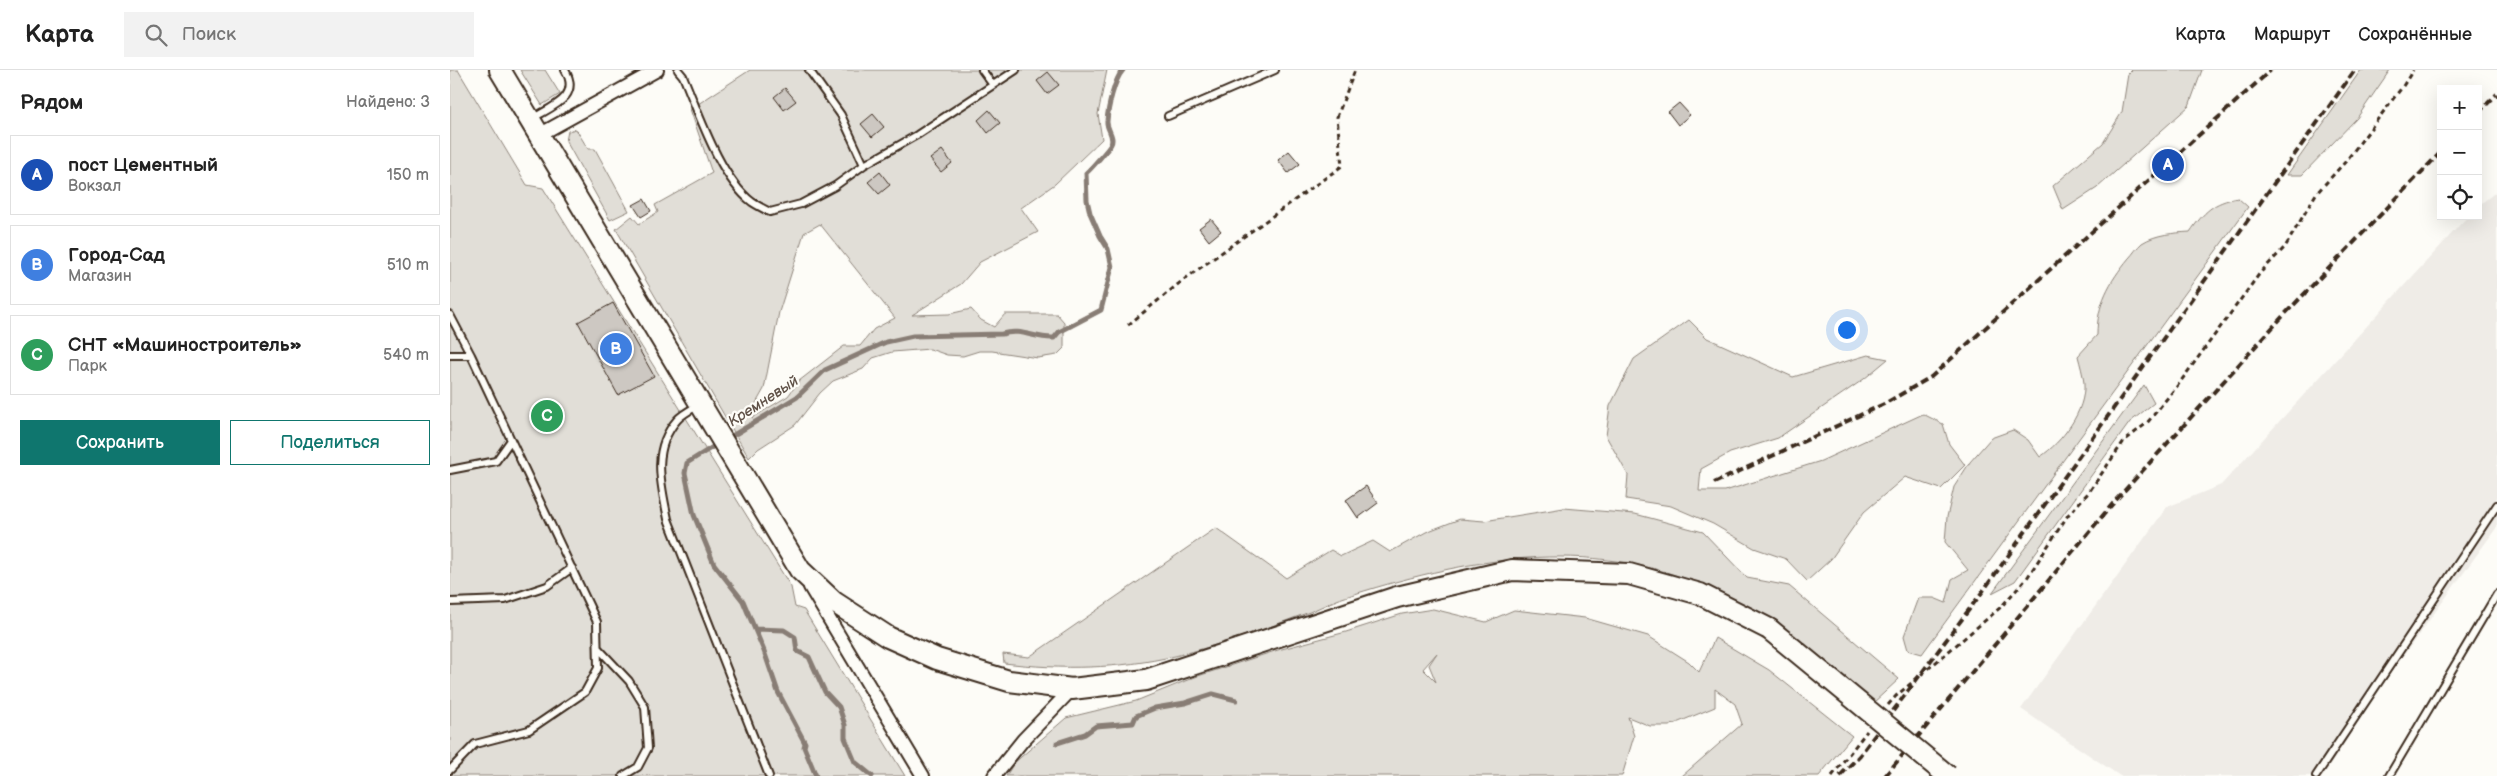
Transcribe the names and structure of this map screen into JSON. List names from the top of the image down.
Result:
{
  "water": ["Кремневый"],
  "page": {
    "header": "Карта",
    "search": "Поиск",
    "nav": ["Карта", "Маршрут", "Сохранённые"],
    "heading": ["Рядом", "Найдено: 3"],
    "map_buttons": ["+", "−"],
    "list": [
      {
        "mark": "A",
        "name": "пост Цементный",
        "note": "Вокзал",
        "value": "150 m"
      },
      {
        "mark": "B",
        "name": "Город-Сад",
        "note": "Магазин",
        "value": "510 m"
      },
      {
        "mark": "C",
        "name": "СНТ «Машиностроитель»",
        "note": "Парк",
        "value": "540 m"
      }
    ],
    "pins": ["A", "B", "C"],
    "buttons": ["Сохранить", "Поделиться"]
  }
}
